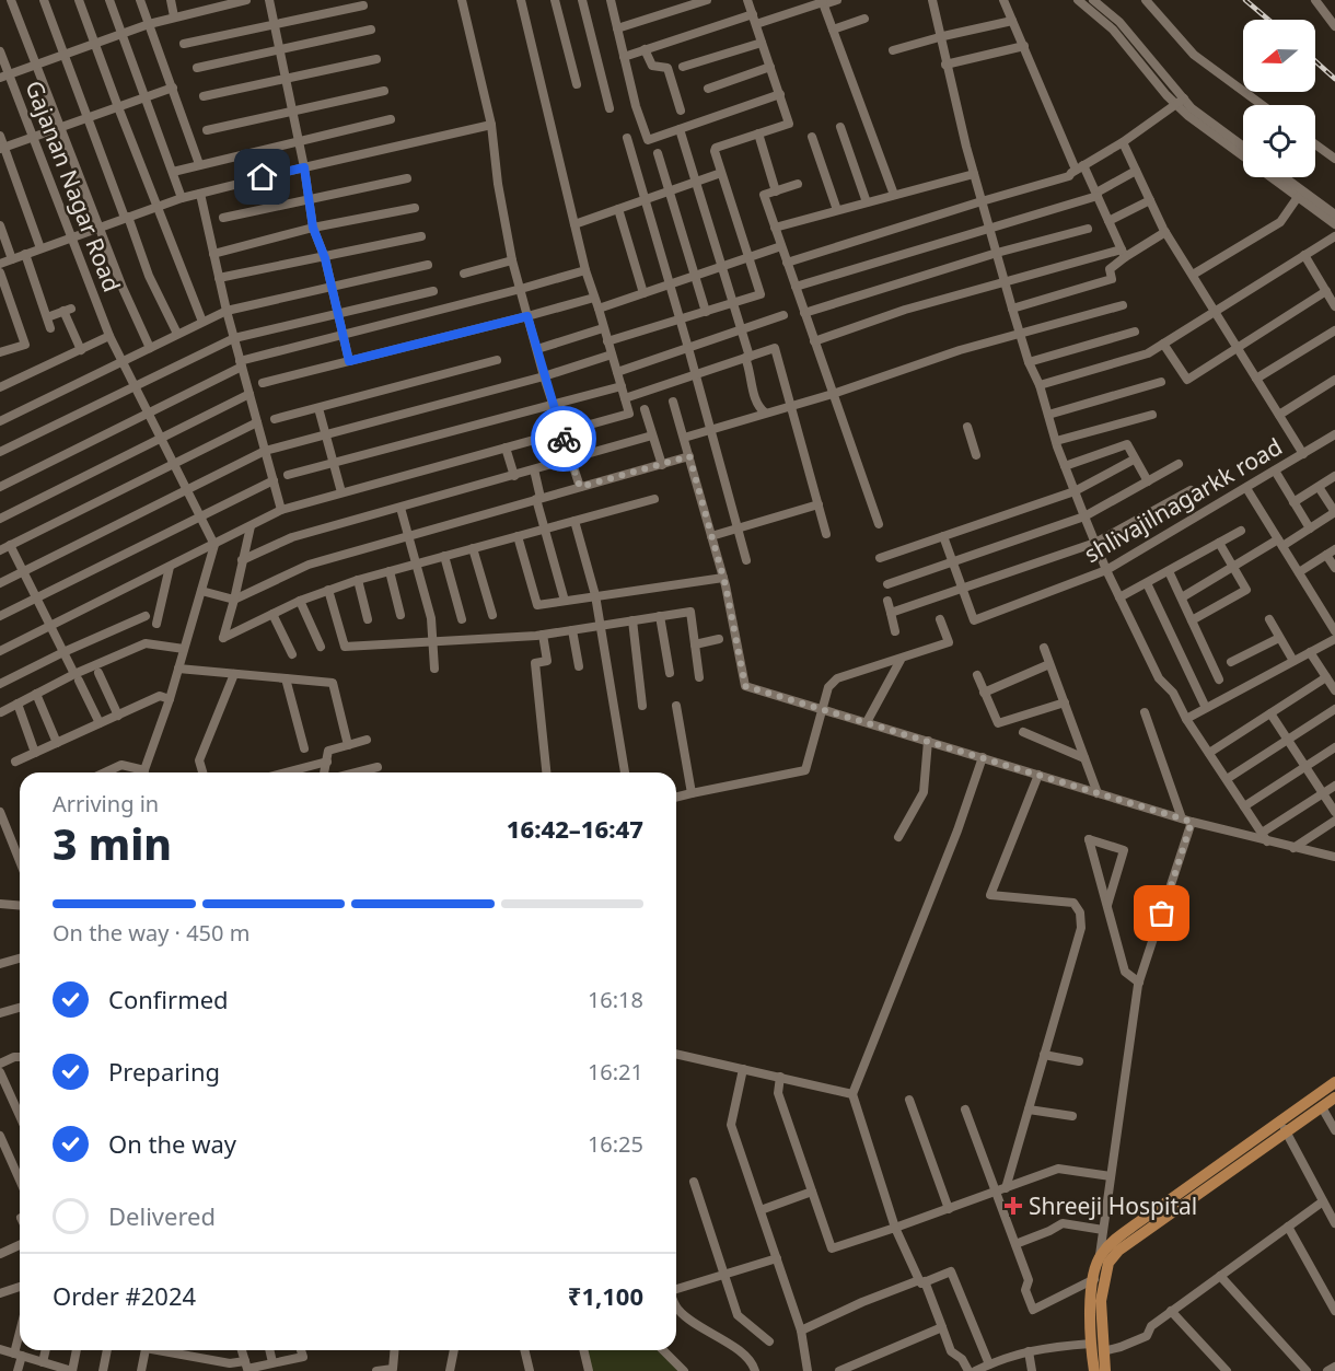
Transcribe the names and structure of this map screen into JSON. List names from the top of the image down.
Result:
{
  "streets": {
    "street": ["Gajanan Nagar Road", "shlivajilnagarkk road"]
  },
  "places": {
    "health": ["Shreeji Hospital"]
  },
  "north": "left",
  "page": {
    "heading": ["3 min", "Arriving in", "16:42–16:47"],
    "panel": ["Order #2024", "₹1,100"],
    "bar": "On the way · 450 m",
    "list": [
      ["Confirmed", "16:18"],
      ["Preparing", "16:21"],
      ["On the way", "16:25"],
      "Delivered"
    ]
  }
}
